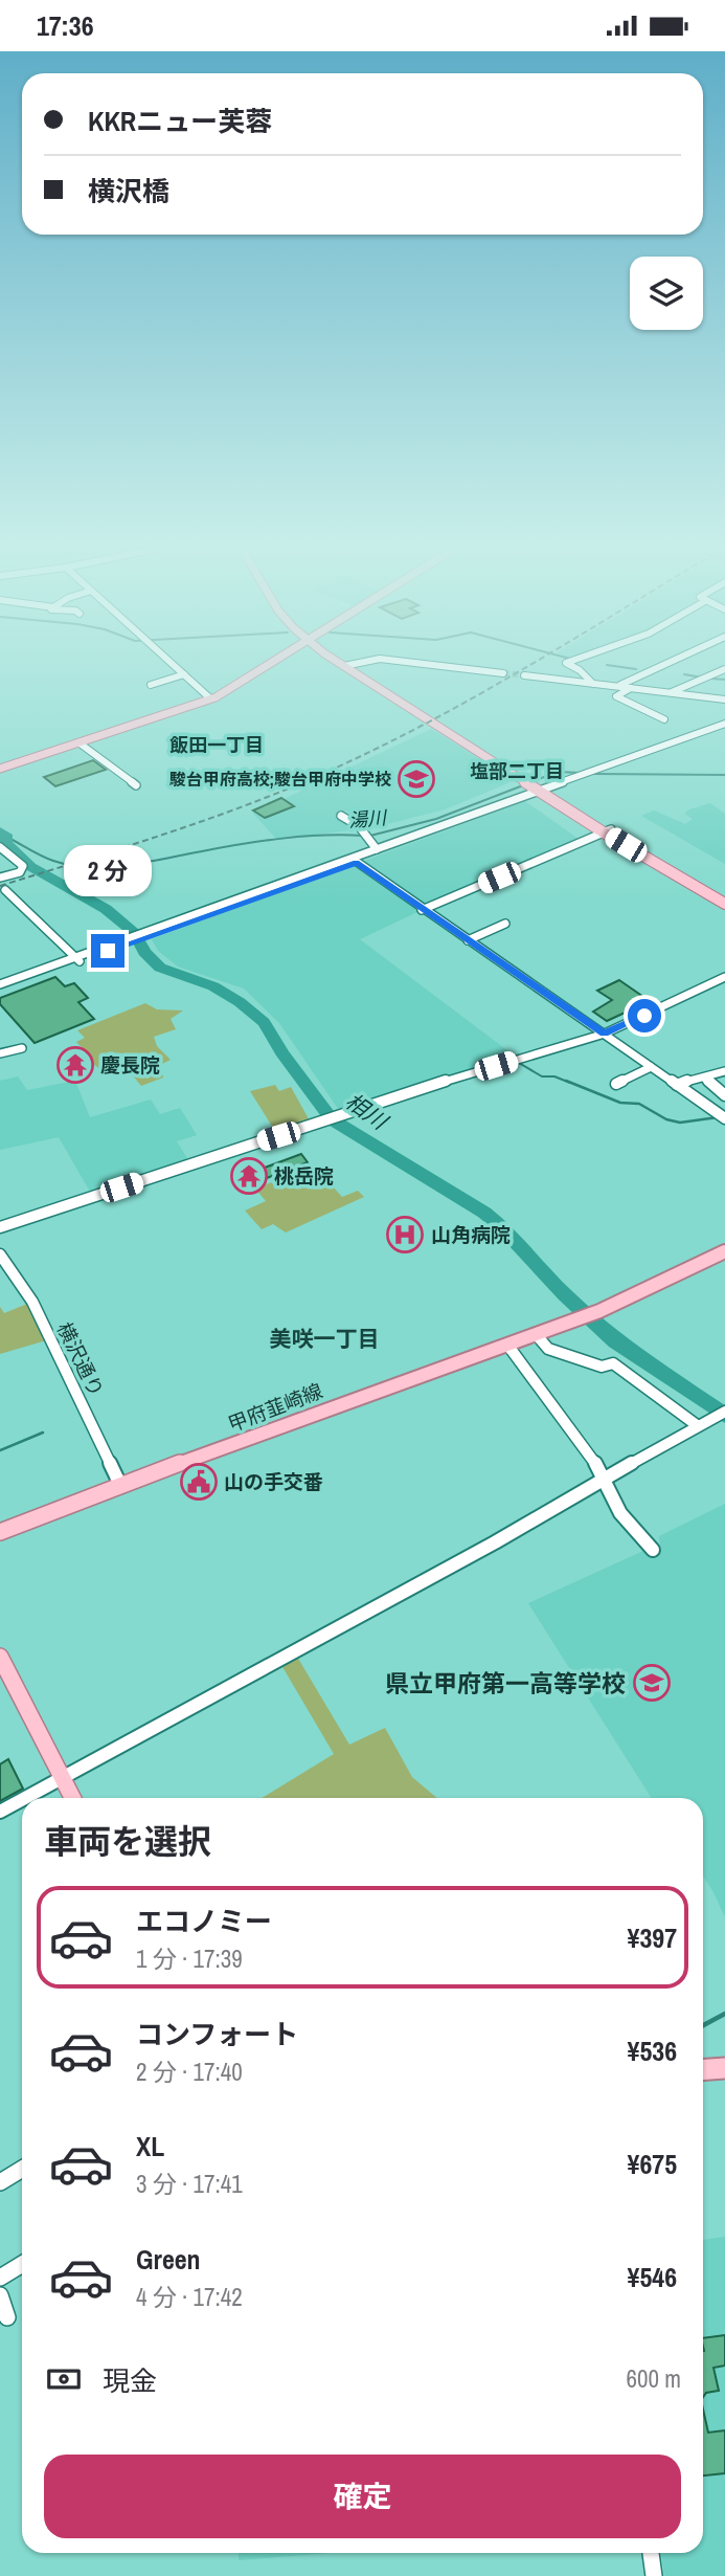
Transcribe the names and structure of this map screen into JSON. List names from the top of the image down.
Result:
{
  "streets": {
    "main road": ["甲府韮崎線"],
    "street": ["横沢通り"]
  },
  "crossings": [
    ["横沢通り", "甲府韮崎線"]
  ],
  "districts": ["飯田一丁目", "塩部二丁目", "美咲一丁目"],
  "water": ["湯川", "相川"],
  "places": {
    "school or university": ["駿台甲府高校;駿台甲府中学校", "県立甲府第一高等学校"],
    "temple": ["慶長院", "桃岳院"],
    "hospital": ["山角病院"],
    "public building": ["山の手交番"]
  },
  "page": {
    "status": "17:36",
    "banner": ["KKRニュー芙蓉", "横沢橋"],
    "bubble": "2 分",
    "heading": "車両を選択",
    "list": [
      {
        "name": "エコノミー",
        "note": "1 分 · 17:39",
        "value": "¥397"
      },
      {
        "name": "コンフォート",
        "note": "2 分 · 17:40",
        "value": "¥536"
      },
      {
        "name": "XL",
        "note": "3 分 · 17:41",
        "value": "¥675"
      },
      {
        "name": "Green",
        "note": "4 分 · 17:42",
        "value": "¥546"
      }
    ],
    "pay": ["現金", "600 m"],
    "buttons": "確定"
  }
}
